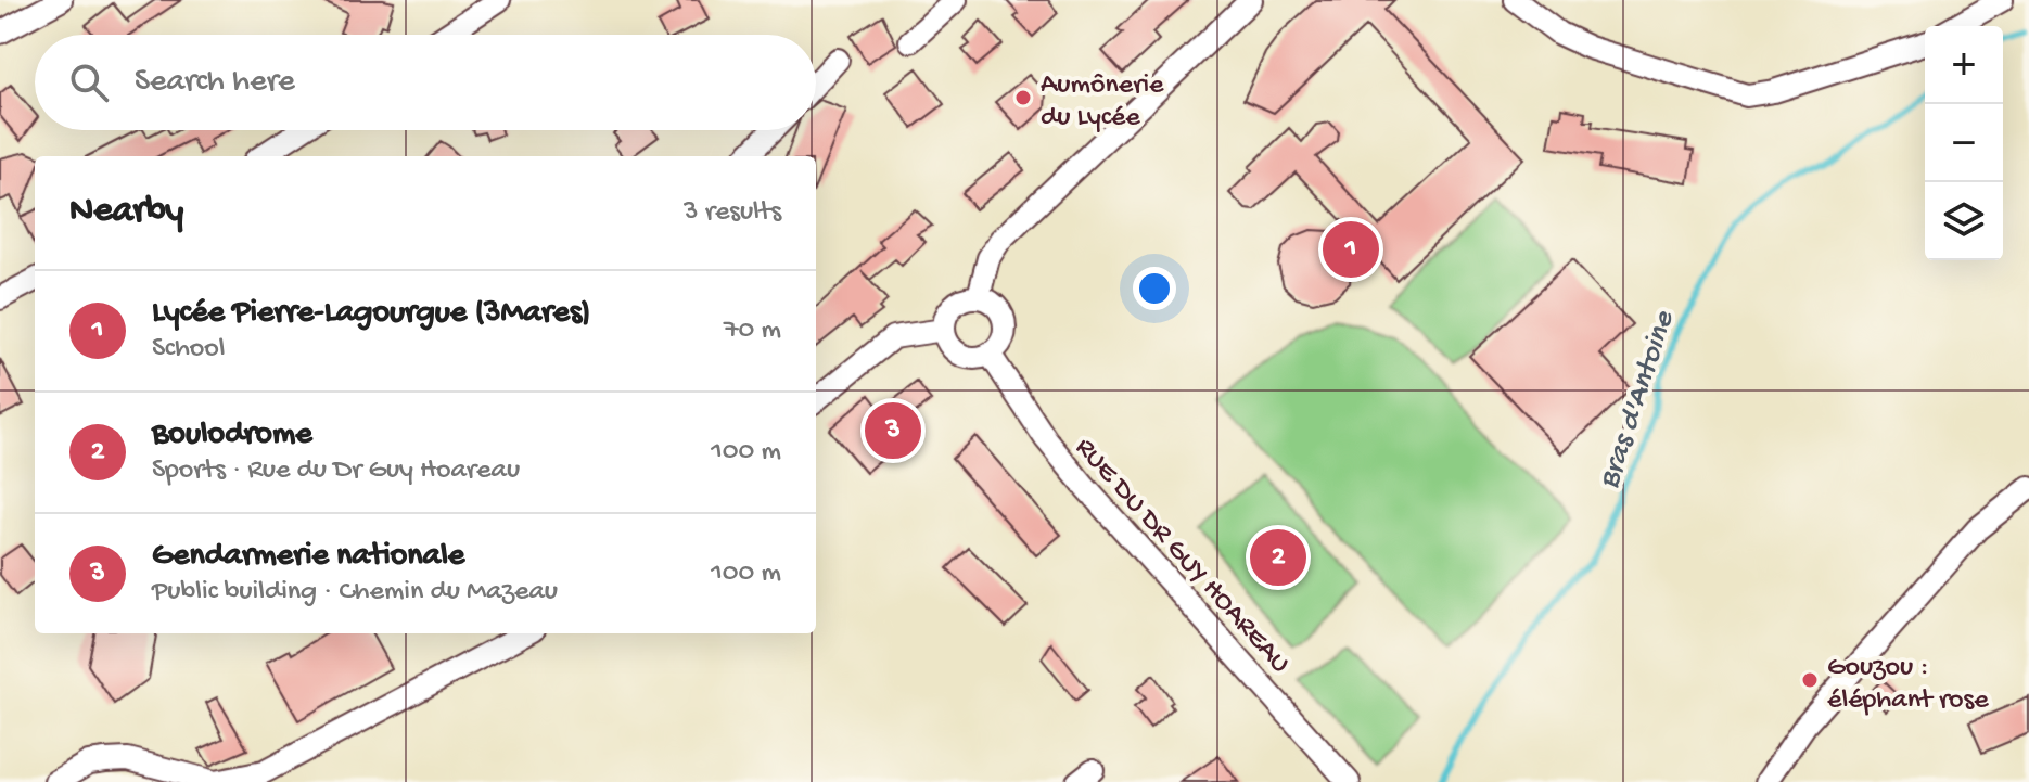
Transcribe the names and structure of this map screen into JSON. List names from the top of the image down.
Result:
{
  "streets": {
    "street": ["RUE DU DR GUY HOAREAU"]
  },
  "water": ["Bras d'Antoine"],
  "places": ["Aumônerie du Lycée", "Gouzou : éléphant rose"],
  "page": {
    "map_buttons": ["+", "−"],
    "search": "Search here",
    "heading": ["Nearby", "3 results"],
    "pins": ["1", "3", "2"],
    "list": [
      {
        "mark": "1",
        "name": "Lycée Pierre-Lagourgue (3Mares)",
        "note": "School",
        "value": "70 m"
      },
      {
        "mark": "2",
        "name": "Boulodrome",
        "note": "Sports · Rue du Dr Guy Hoareau",
        "value": "100 m"
      },
      {
        "mark": "3",
        "name": "Gendarmerie nationale",
        "note": "Public building · Chemin du Mazeau",
        "value": "100 m"
      }
    ]
  }
}
